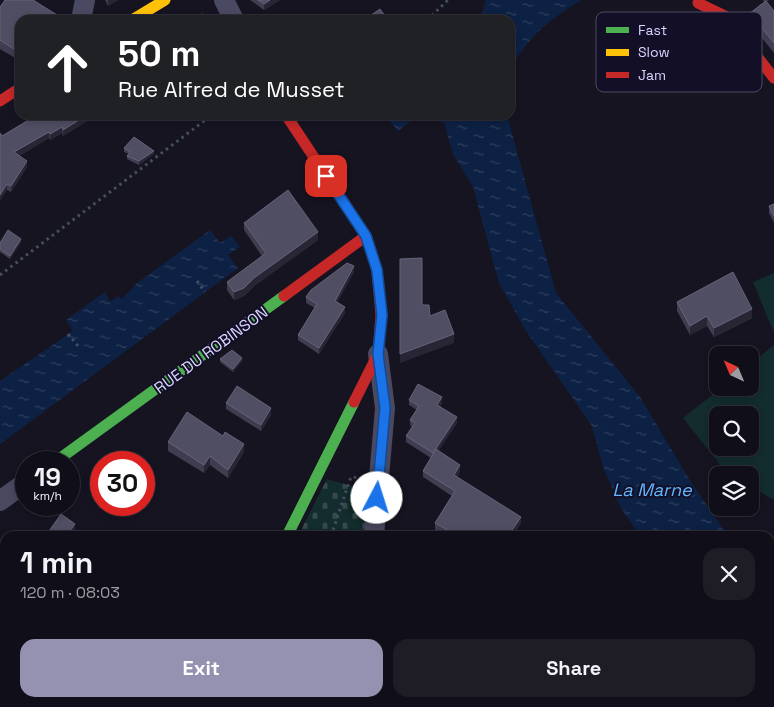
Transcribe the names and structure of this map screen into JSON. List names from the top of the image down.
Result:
{
  "streets": {
    "street": ["RUE DU ROBINSON"]
  },
  "water": ["La Marne"],
  "legend": ["Fast", "Slow", "Jam"],
  "north": "top left",
  "page": {
    "turn": ["50 m", "Rue Alfred de Musset"],
    "speed": "19 km/h",
    "limit": "30",
    "heading": ["1 min", "120 m · 08:03"],
    "buttons": ["Exit", "Share"]
  }
}
